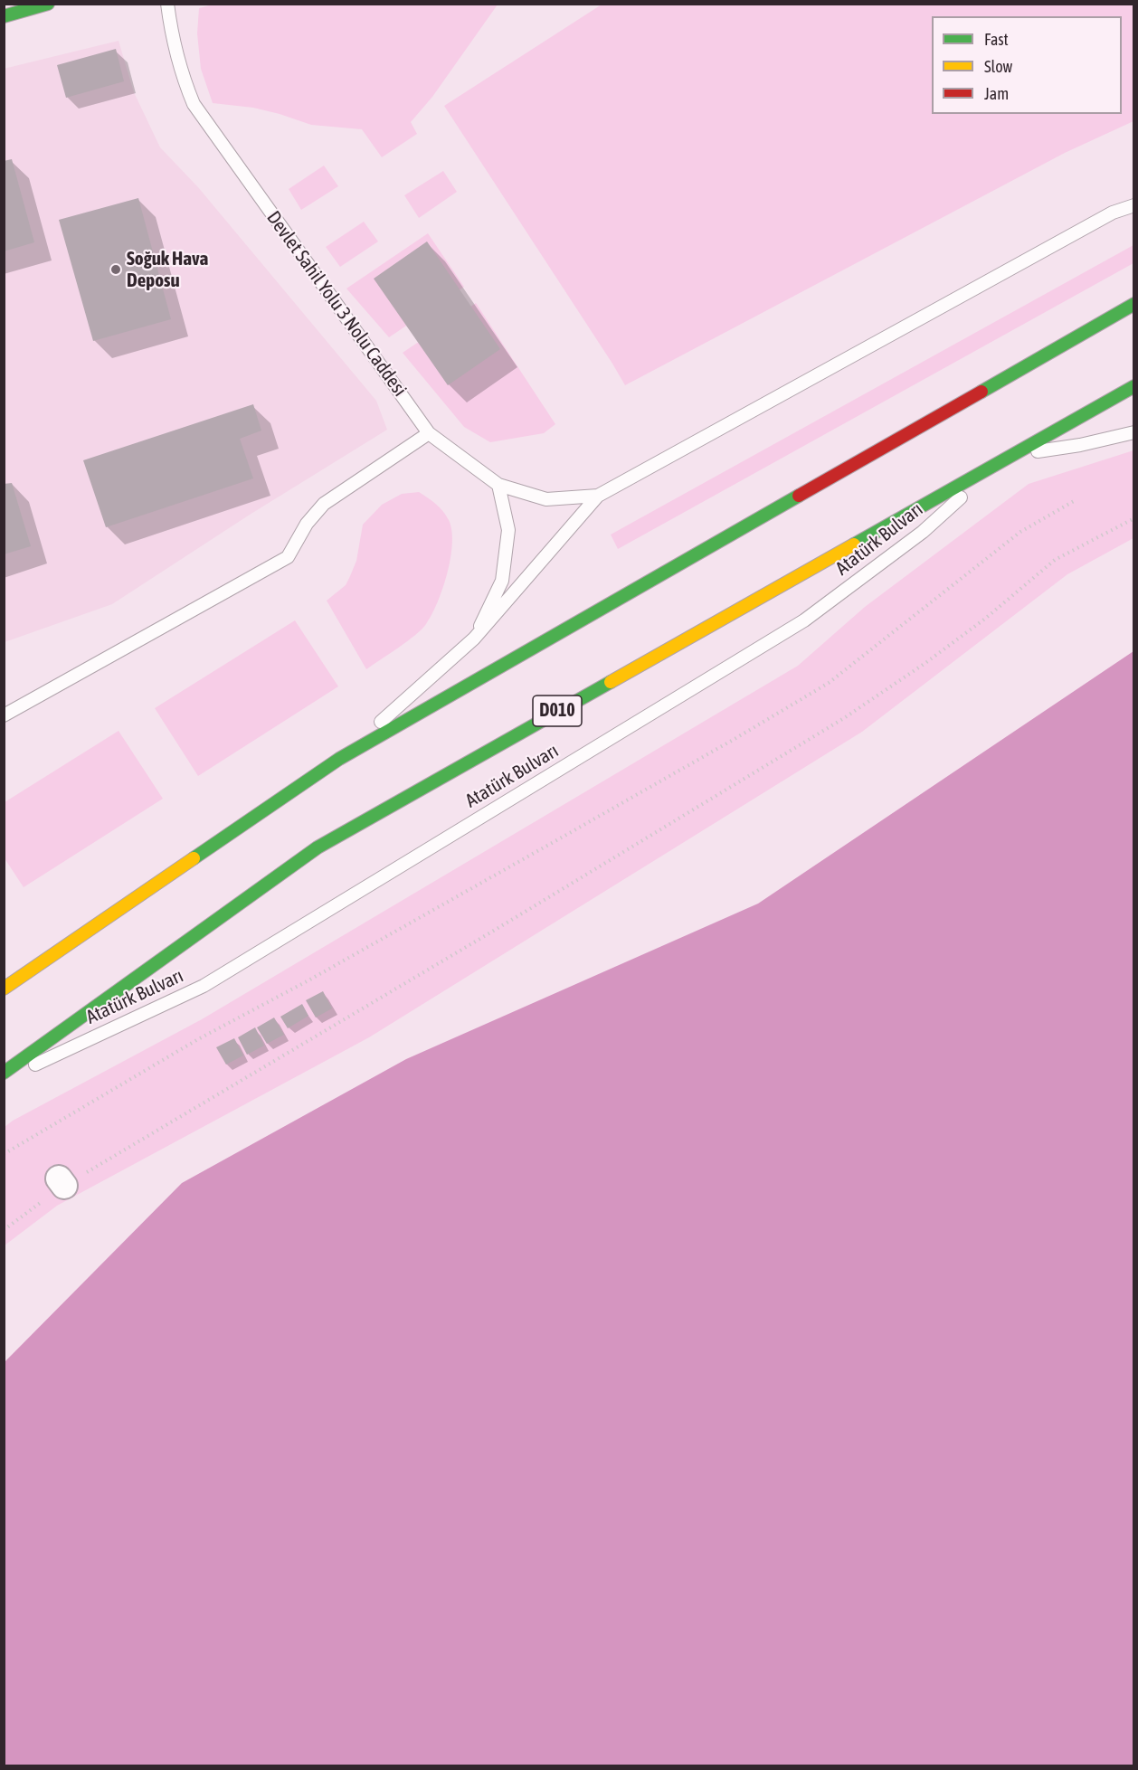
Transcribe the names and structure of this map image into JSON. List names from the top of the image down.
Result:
{
  "streets": {
    "main road": ["Atatürk Bulvarı", "D010"],
    "lane": ["Devlet Sahil Yolu 3 Nolu Caddesi"]
  },
  "places": ["Soğuk Hava Deposu"],
  "legend": ["Fast", "Slow", "Jam"]
}
